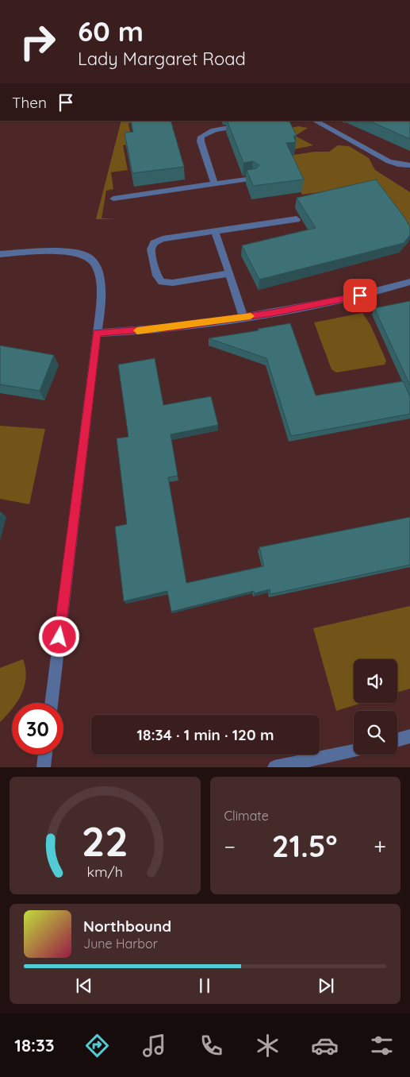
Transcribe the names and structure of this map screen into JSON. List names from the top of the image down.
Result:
{
  "page": {
    "turn": ["60 m", "Lady Margaret Road"],
    "then": "Then",
    "limit": "30",
    "trip": "18:34 · 1 min · 120 m",
    "tile": "Climate",
    "heat": ["−", "21.5°", "+"],
    "song": ["Northbound", "June Harbor"],
    "tabs": "18:33",
    "gauge": ["22", "km/h"]
  }
}
